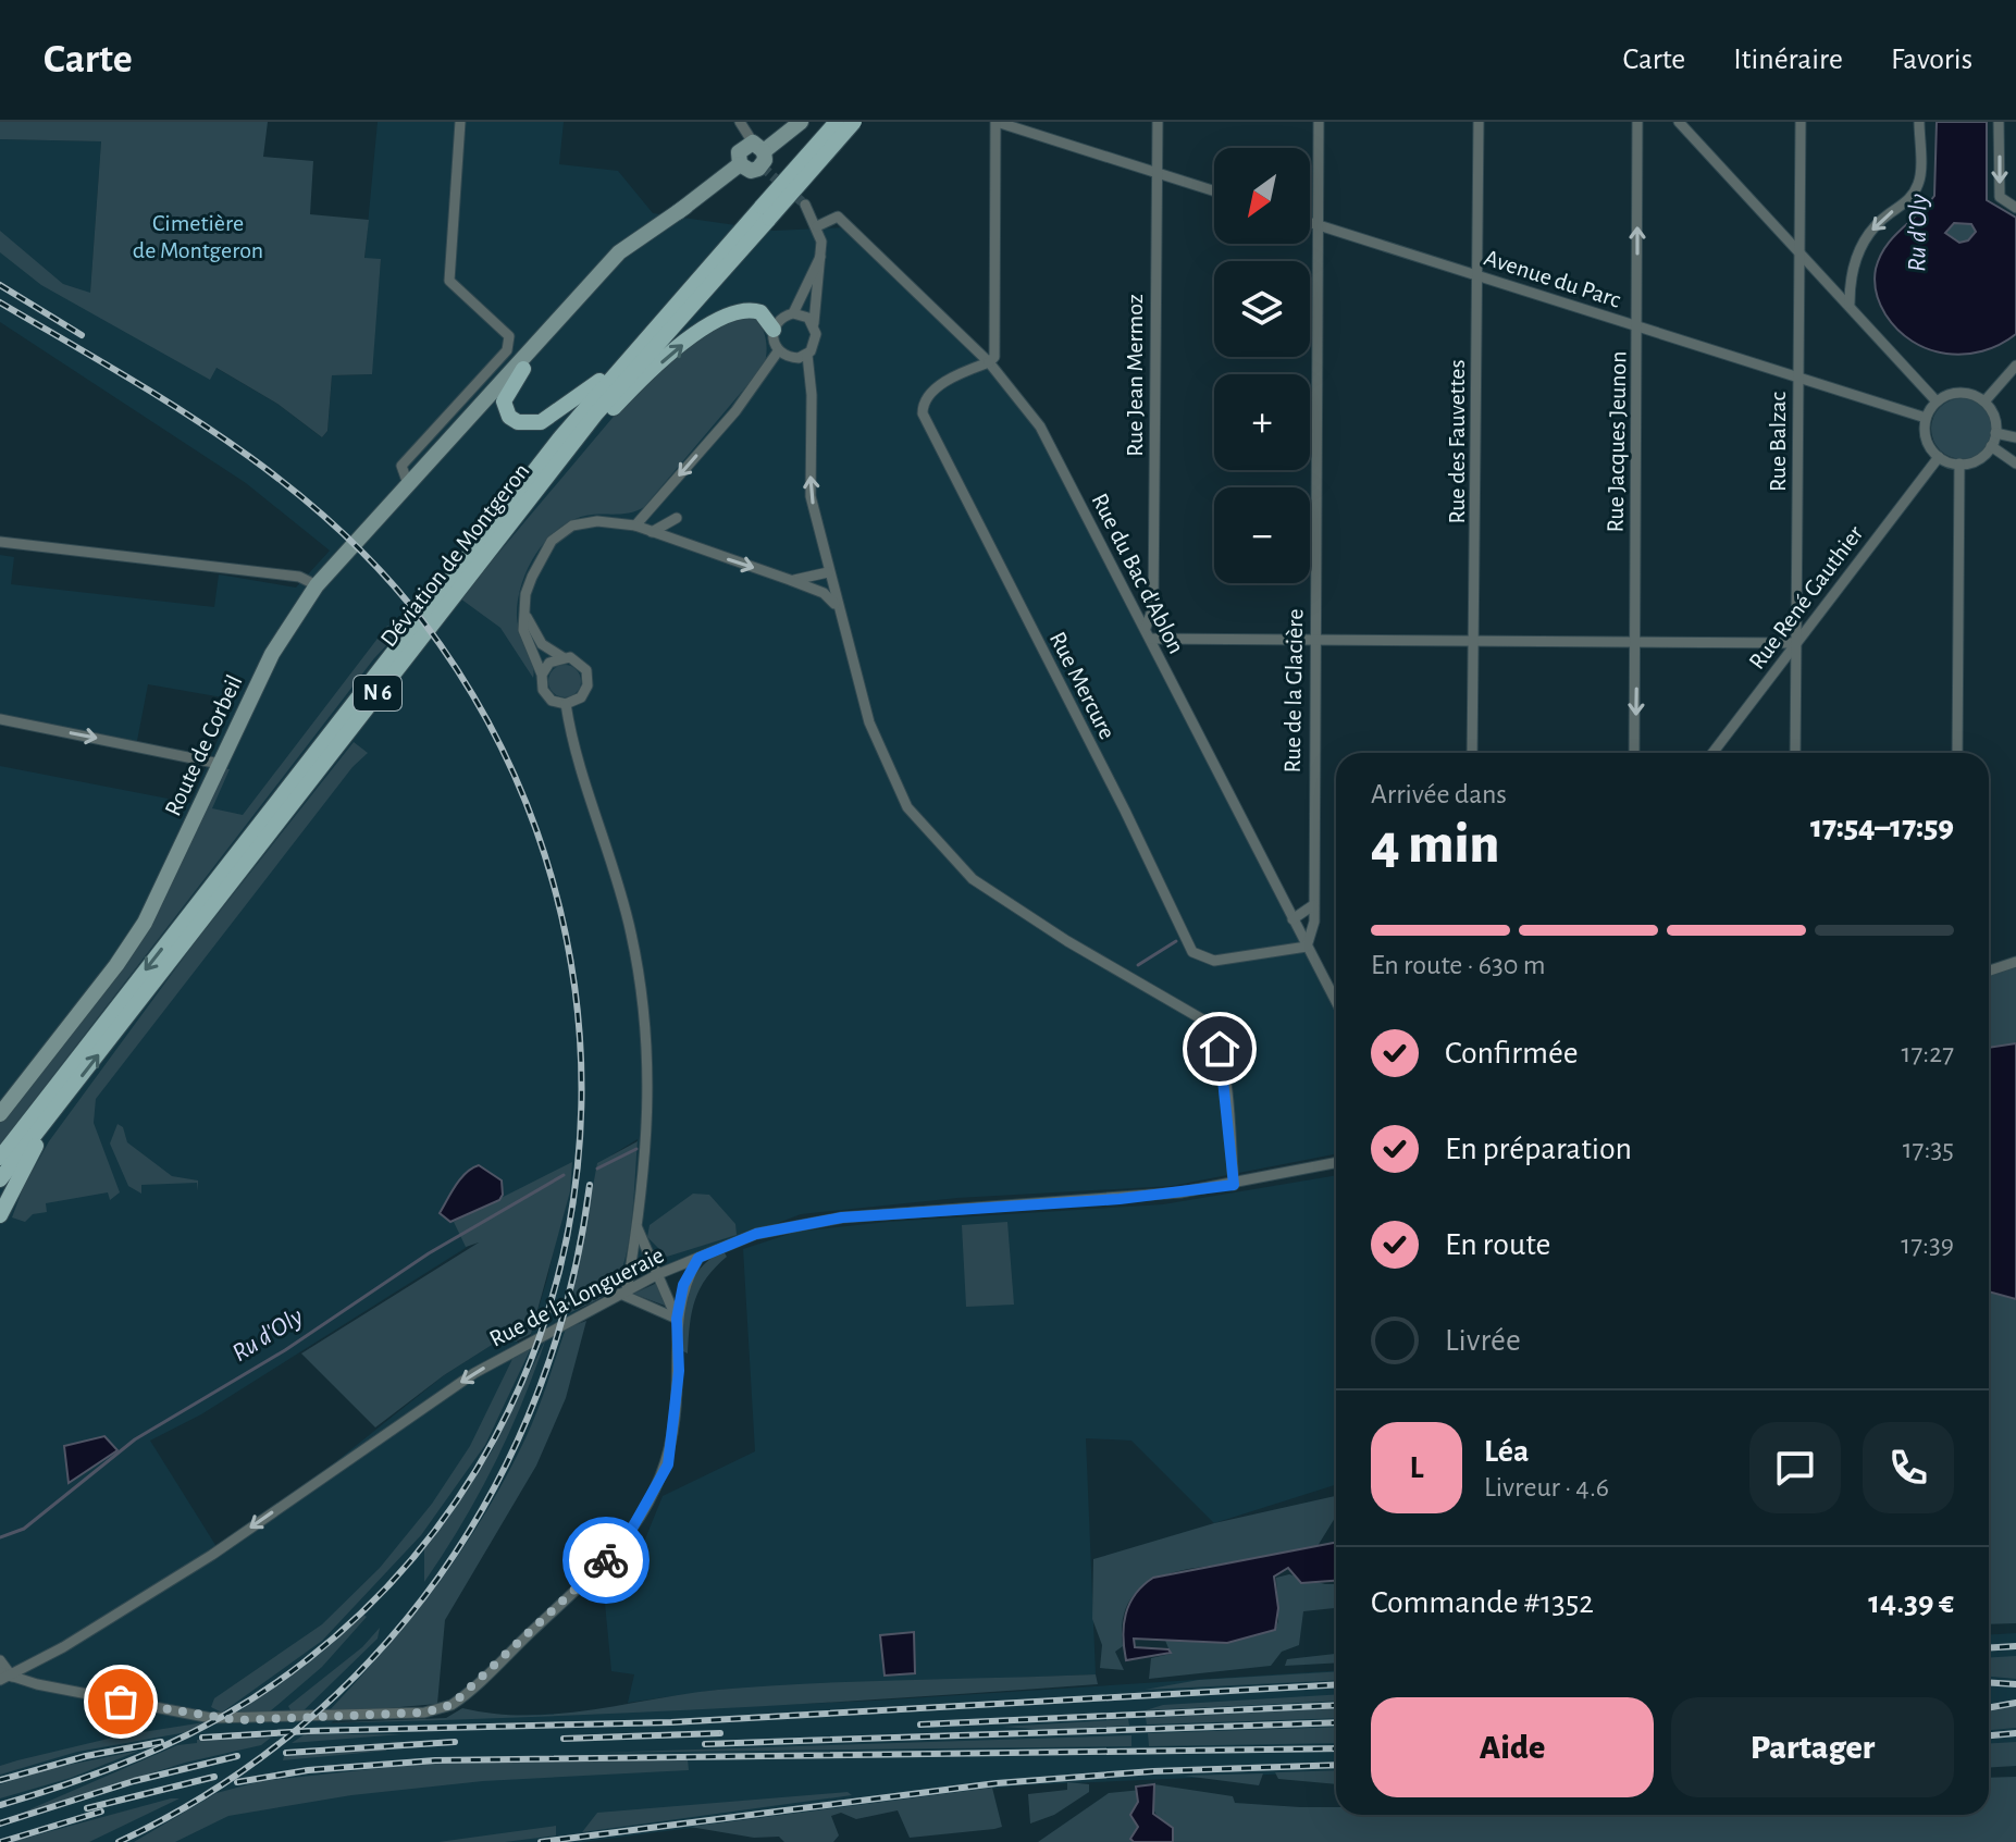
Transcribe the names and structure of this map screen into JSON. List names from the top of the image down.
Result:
{
  "streets": {
    "main road": ["Déviation de Montgeron", "N 6", "Route de Corbeil"],
    "street": [
      "Avenue du Parc",
      "Rue Jean Mermoz",
      "Rue des Fauvettes",
      "Rue Jacques Jeunon",
      "Rue Balzac",
      "Rue du Bac d'Ablon",
      "Rue René Gauthier",
      "Rue Mercure",
      "Rue de la Glacière",
      "Rue de la Longueraie"
    ]
  },
  "crossings": [
    ["Avenue du Parc", "Rue des Fauvettes"],
    ["Avenue du Parc", "Rue Jacques Jeunon"],
    ["Avenue du Parc", "Rue Balzac"],
    ["Avenue du Parc", "Rue René Gauthier"],
    ["Avenue du Parc", "Rue de la Glacière"],
    ["Rue Jean Mermoz", "Rue du Bac d'Ablon"],
    ["Rue Balzac", "Rue René Gauthier"],
    ["Déviation de Montgeron", "N 6"],
    ["Rue du Bac d'Ablon", "Rue Mercure"],
    ["Rue du Bac d'Ablon", "Rue de la Glacière"],
    ["Rue Mercure", "Rue de la Glacière"]
  ],
  "one_way": ["Rue de la Longueraie"],
  "water": ["Ru d'Oly"],
  "parks": ["Cimetière de Montgeron"],
  "north": "bottom left",
  "page": {
    "header": "Carte",
    "nav": ["Carte", "Itinéraire", "Favoris"],
    "map_buttons": ["+", "−"],
    "heading": ["4 min", "Arrivée dans", "17:54–17:59"],
    "panel": [
      "Léa",
      "Livreur · 4.6",
      "Commande #1352",
      "14.39 €"
    ],
    "bar": "En route · 630 m",
    "list": [
      ["Confirmée", "17:27"],
      ["En préparation", "17:35"],
      ["En route", "17:39"],
      "Livrée"
    ],
    "round": "L",
    "buttons": ["Aide", "Partager"]
  }
}
